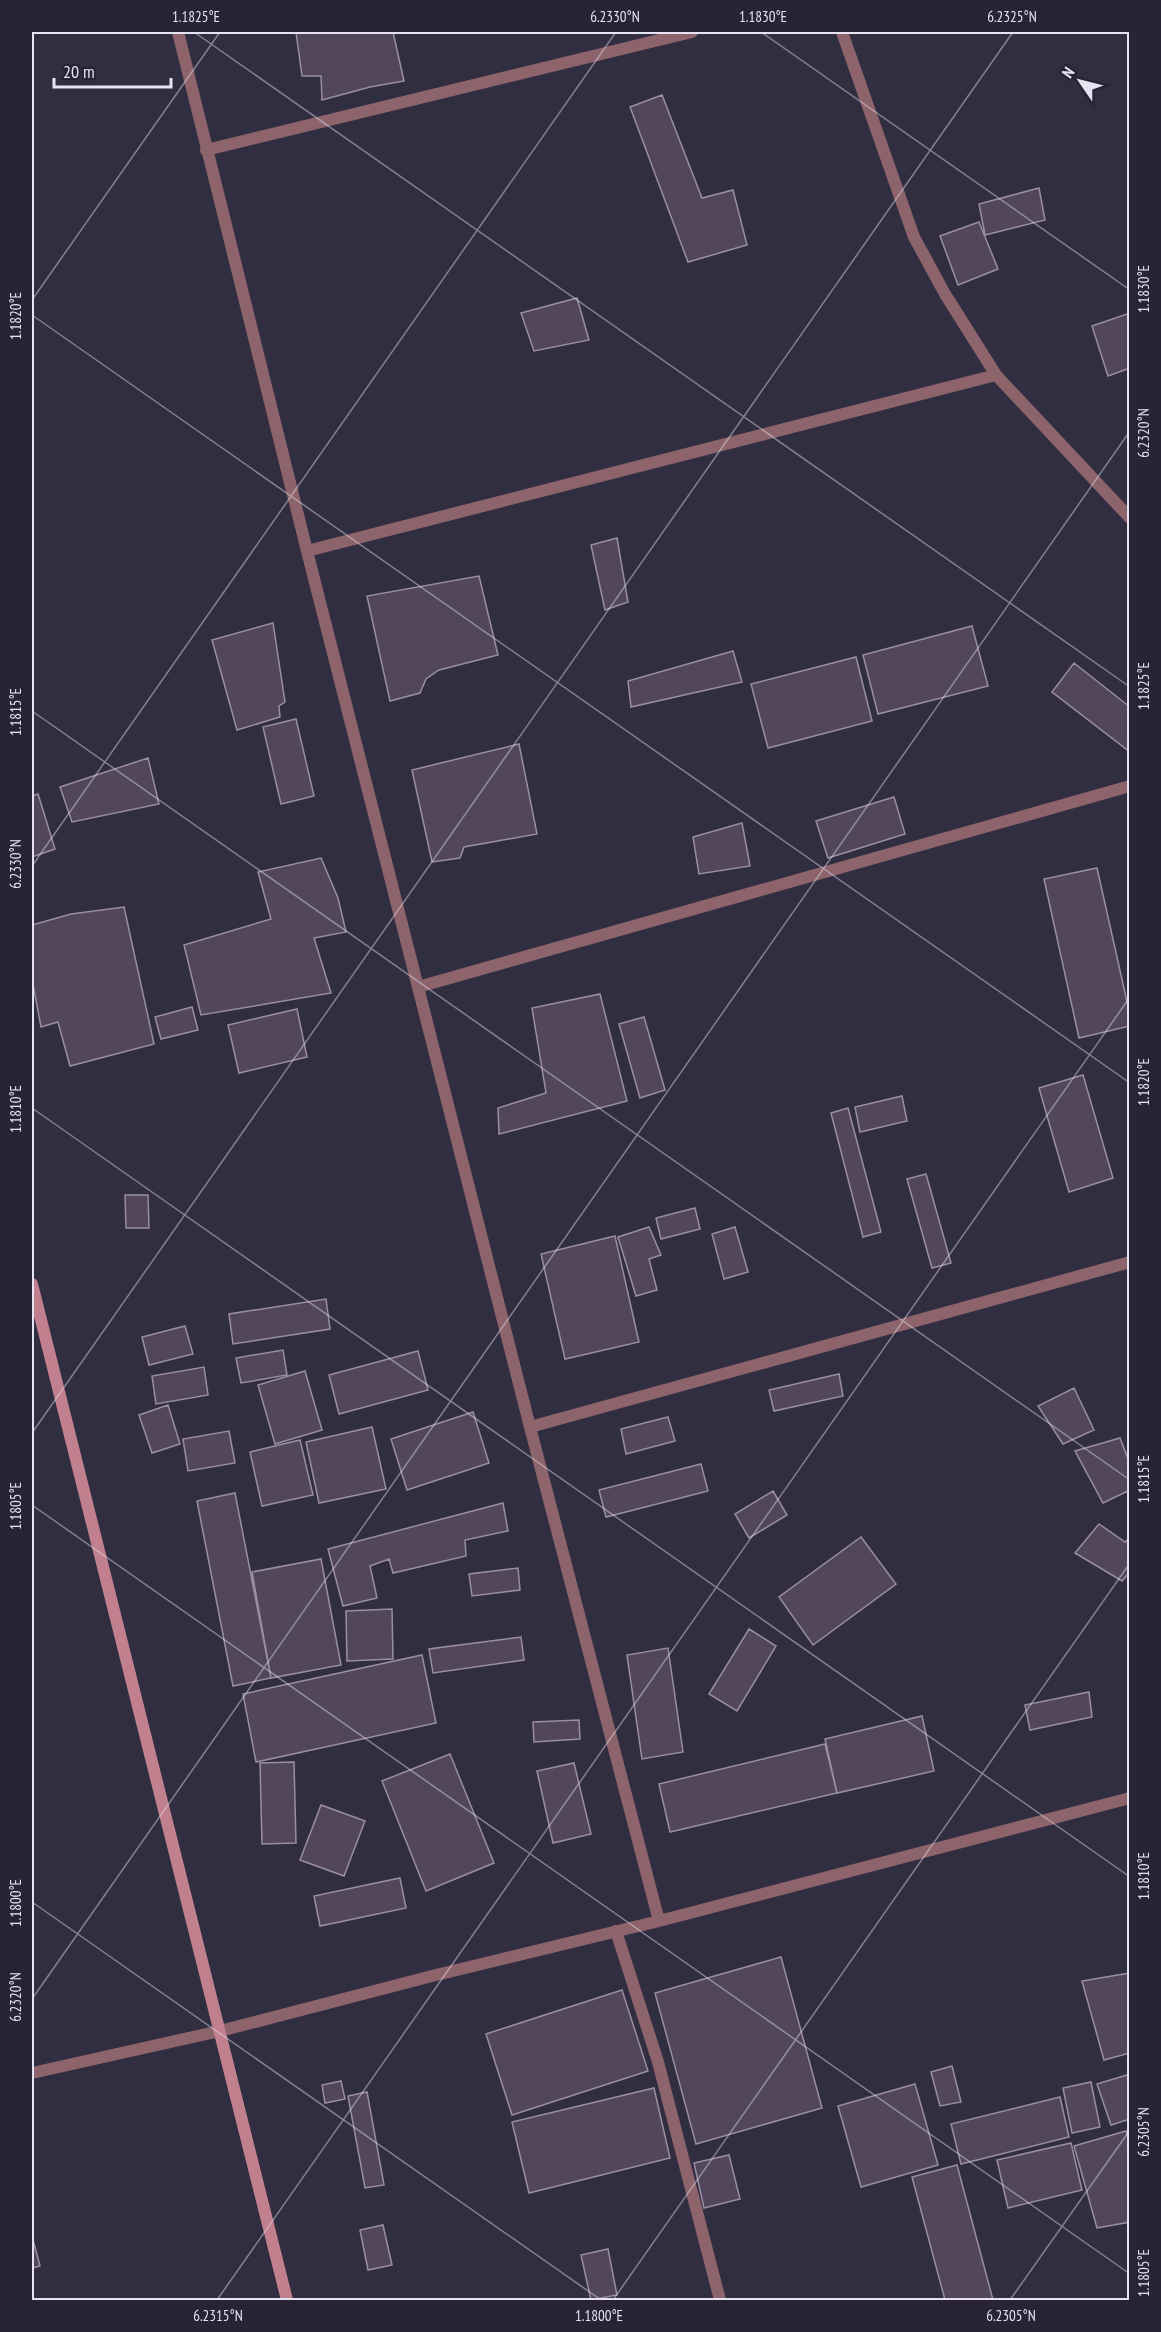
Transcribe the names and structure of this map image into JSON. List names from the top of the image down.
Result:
{
  "scale_bar": "20 m",
  "north": "top left",
  "coordinates": [
    "1.1825°E",
    "6.2330°N",
    "1.1830°E",
    "6.2325°N",
    "1.1820°E",
    "6.2320°N",
    "1.1815°E",
    "1.1810°E",
    "1.1805°E",
    "1.1800°E",
    "6.2305°N",
    "6.2315°N"
  ]
}
